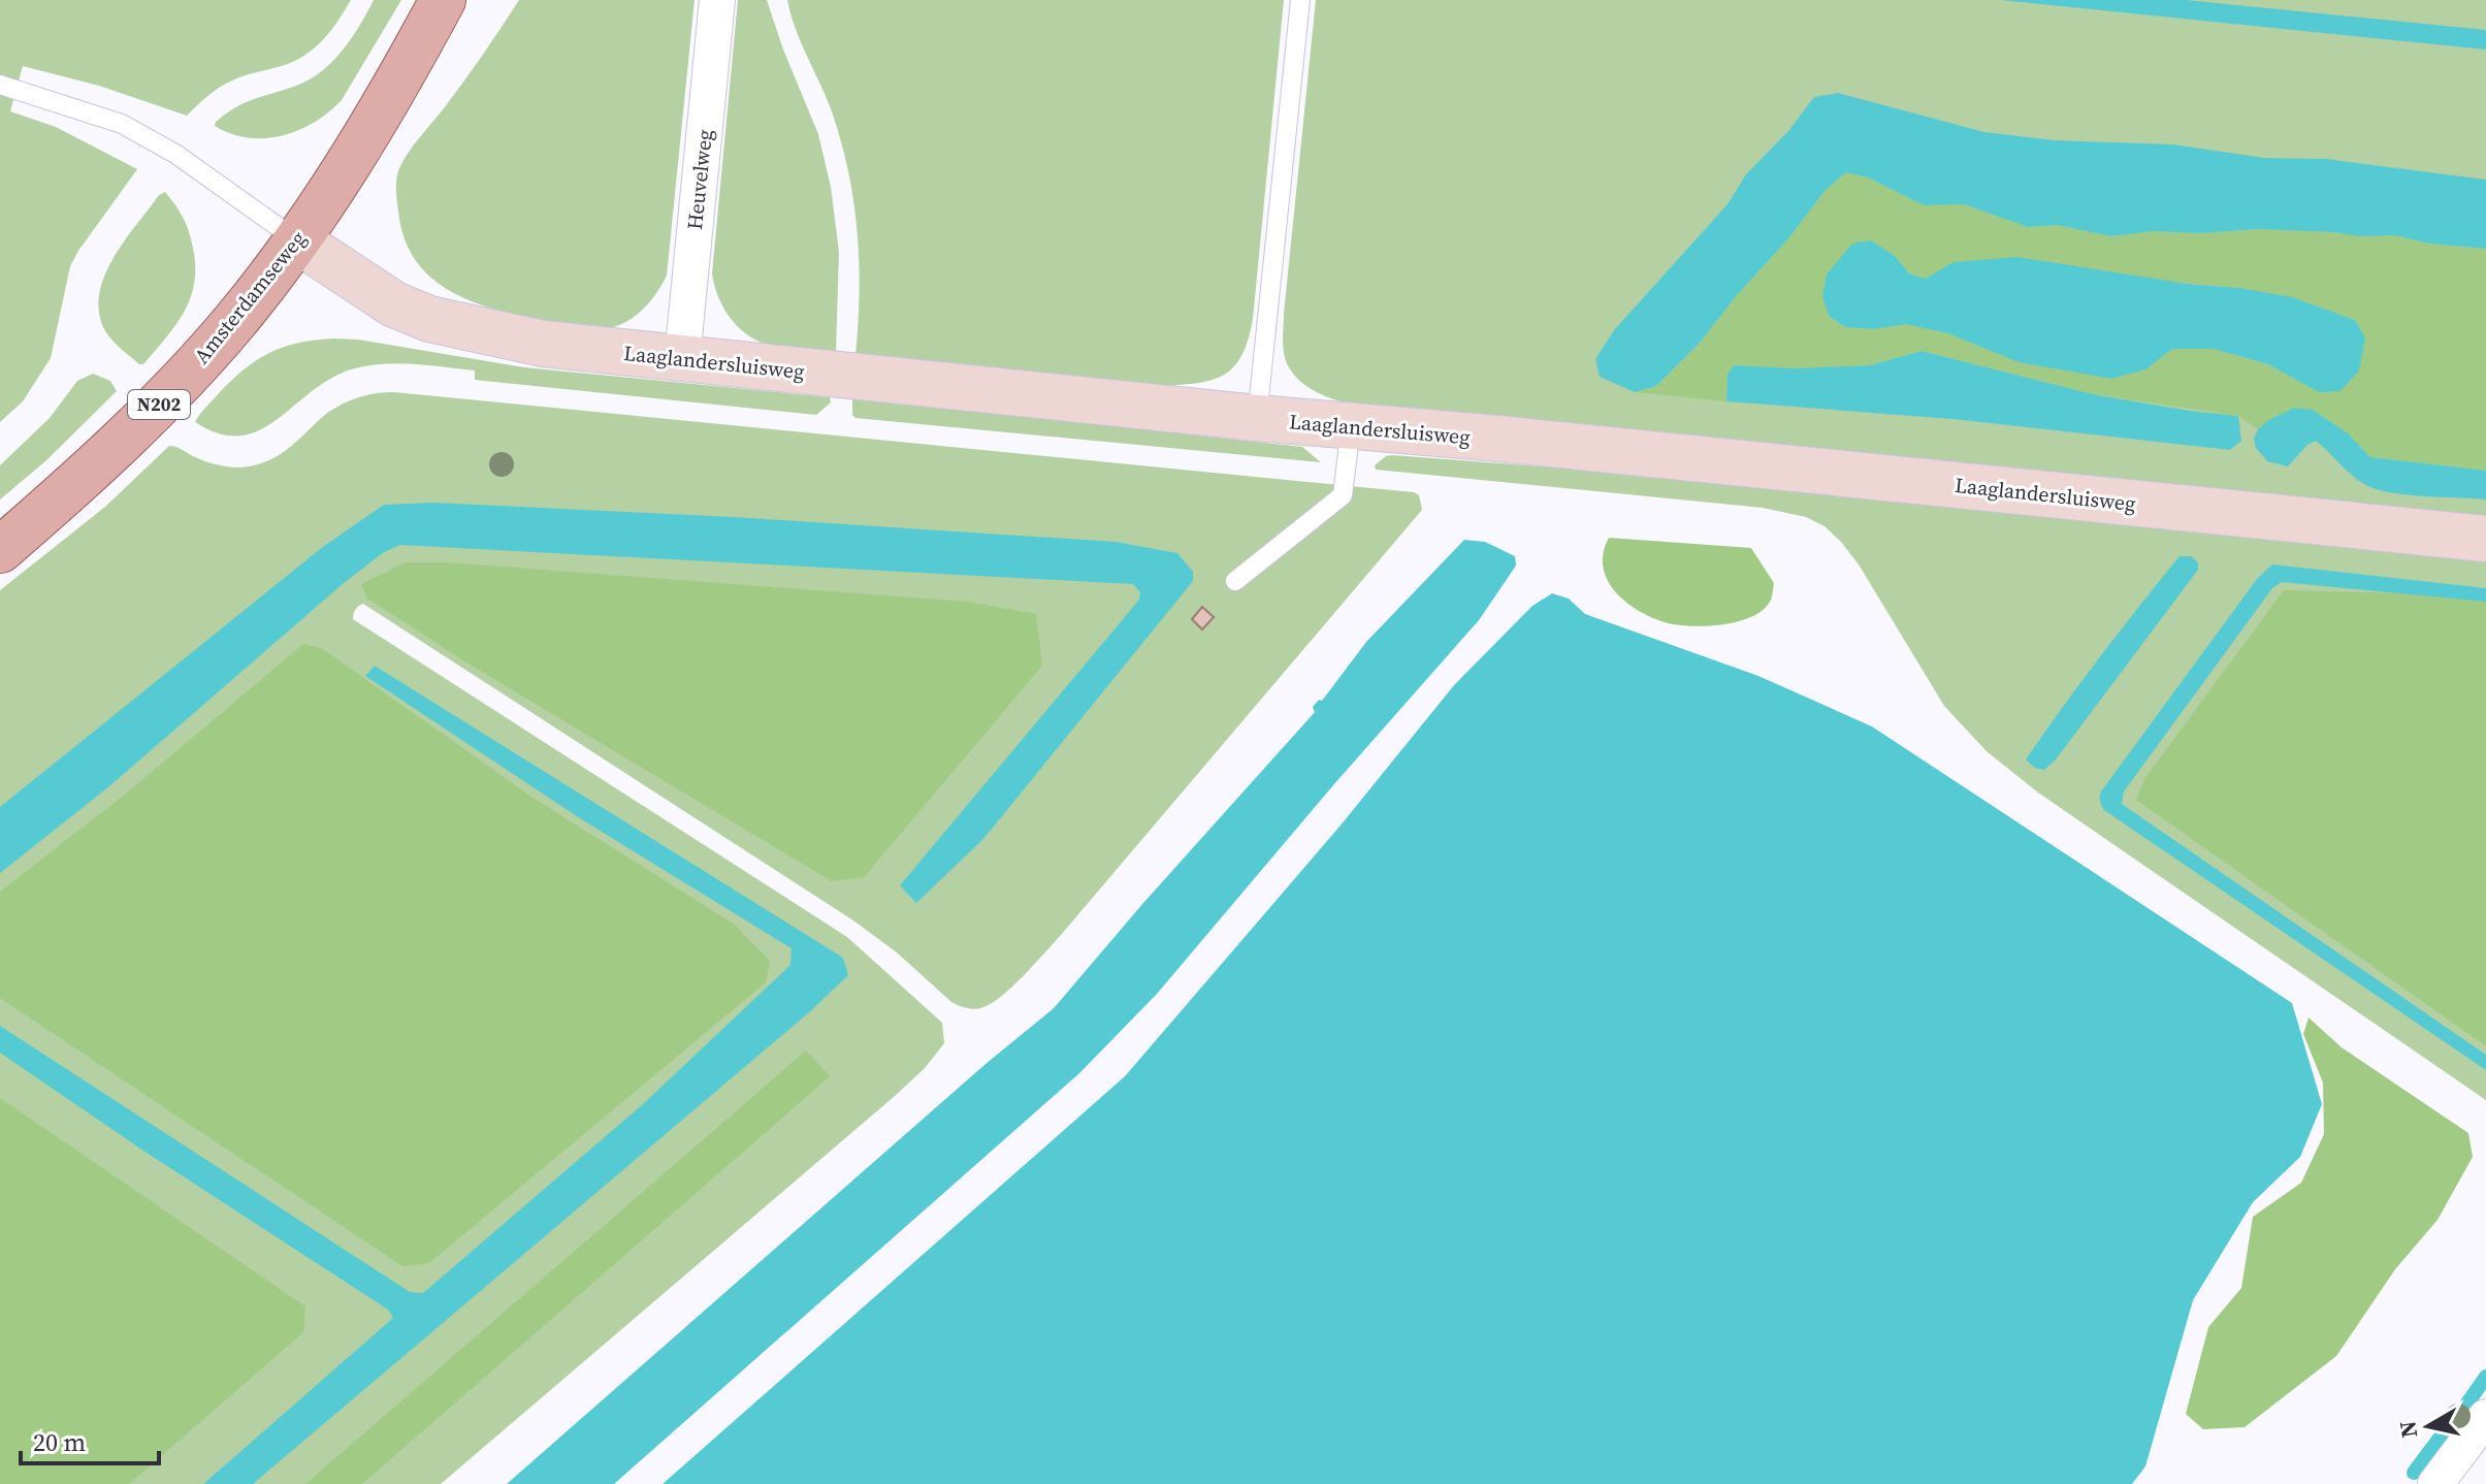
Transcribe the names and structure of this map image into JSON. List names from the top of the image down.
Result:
{
  "streets": {
    "main road": ["Amsterdamseweg", "N202"],
    "street": ["Heuvelweg", "Laaglandersluisweg"]
  },
  "crossings": [
    ["Heuvelweg", "Laaglandersluisweg"],
    ["Amsterdamseweg", "Laaglandersluisweg"]
  ],
  "scale_bar": "20 m",
  "north": "left"
}
